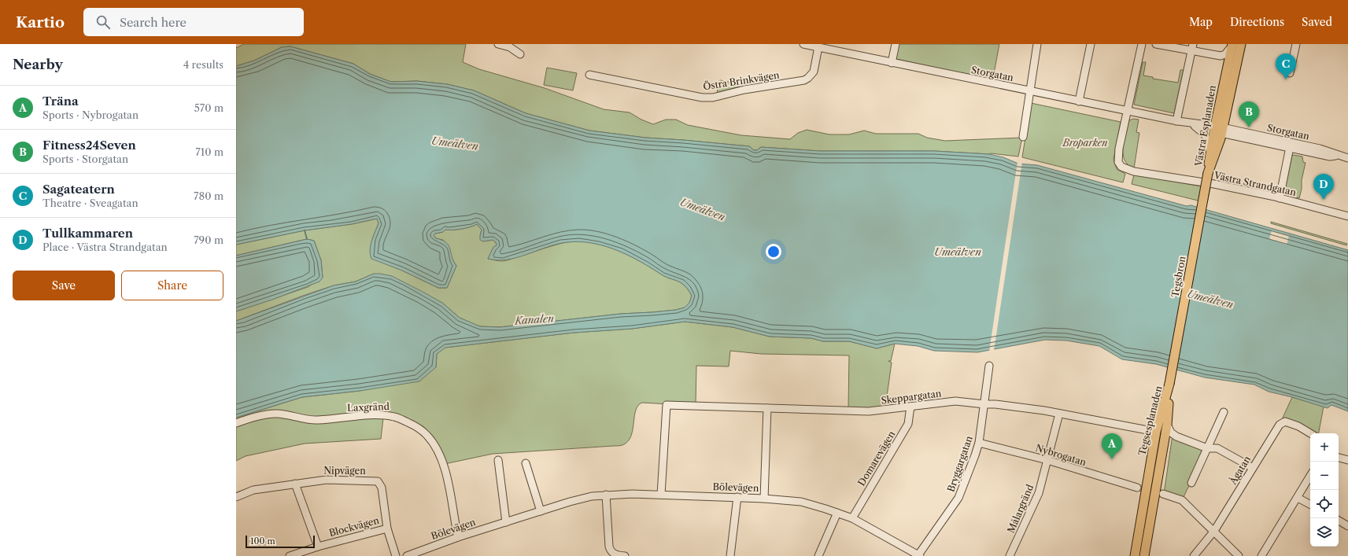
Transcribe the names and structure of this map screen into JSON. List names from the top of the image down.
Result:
{
  "streets": {
    "main road": ["Västra Esplanaden", "Tegsbron", "Tegsesplanaden"],
    "street": [
      "Storgatan",
      "Östra Brinkvägen",
      "Västra Strandgatan",
      "Skeppargatan",
      "Laxgränd",
      "Nybrogatan",
      "Domarevägen",
      "Bryggargatan",
      "Ågatan",
      "Nipvägen",
      "Bölevägen",
      "Målargränd",
      "Blockvägen"
    ]
  },
  "crossings": [
    ["Storgatan", "Östra Brinkvägen"],
    ["Storgatan", "Västra Esplanaden"],
    ["Storgatan", "Västra Strandgatan"],
    ["Västra Esplanaden", "Tegsbron"],
    ["Tegsbron", "Tegsesplanaden"],
    ["Skeppargatan", "Tegsesplanaden"],
    ["Skeppargatan", "Domarevägen"],
    ["Skeppargatan", "Bryggargatan"],
    ["Skeppargatan", "Bölevägen"],
    ["Skeppargatan", "Målargränd"],
    ["Laxgränd", "Bölevägen"],
    ["Nybrogatan", "Bryggargatan"],
    ["Nybrogatan", "Målargränd"],
    ["Domarevägen", "Bölevägen"],
    ["Bryggargatan", "Bölevägen"],
    ["Nipvägen", "Blockvägen"]
  ],
  "water": ["Umeälven", "Kanalen"],
  "parks": ["Broparken"],
  "scale_bar": "100 m",
  "page": {
    "header": "Kartio",
    "search": "Search here",
    "nav": ["Map", "Directions", "Saved"],
    "heading": ["Nearby", "4 results"],
    "pins": [
      "C",
      "B",
      "D",
      "A"
    ],
    "list": [
      {
        "mark": "A",
        "name": "Träna",
        "note": "Sports · Nybrogatan",
        "value": "570 m"
      },
      {
        "mark": "B",
        "name": "Fitness24Seven",
        "note": "Sports · Storgatan",
        "value": "710 m"
      },
      {
        "mark": "C",
        "name": "Sagateatern",
        "note": "Theatre · Sveagatan",
        "value": "780 m"
      },
      {
        "mark": "D",
        "name": "Tullkammaren",
        "note": "Place · Västra Strandgatan",
        "value": "790 m"
      }
    ],
    "buttons": ["Save", "Share"],
    "map_buttons": ["+", "−"],
    "scale": "100 m"
  }
}
